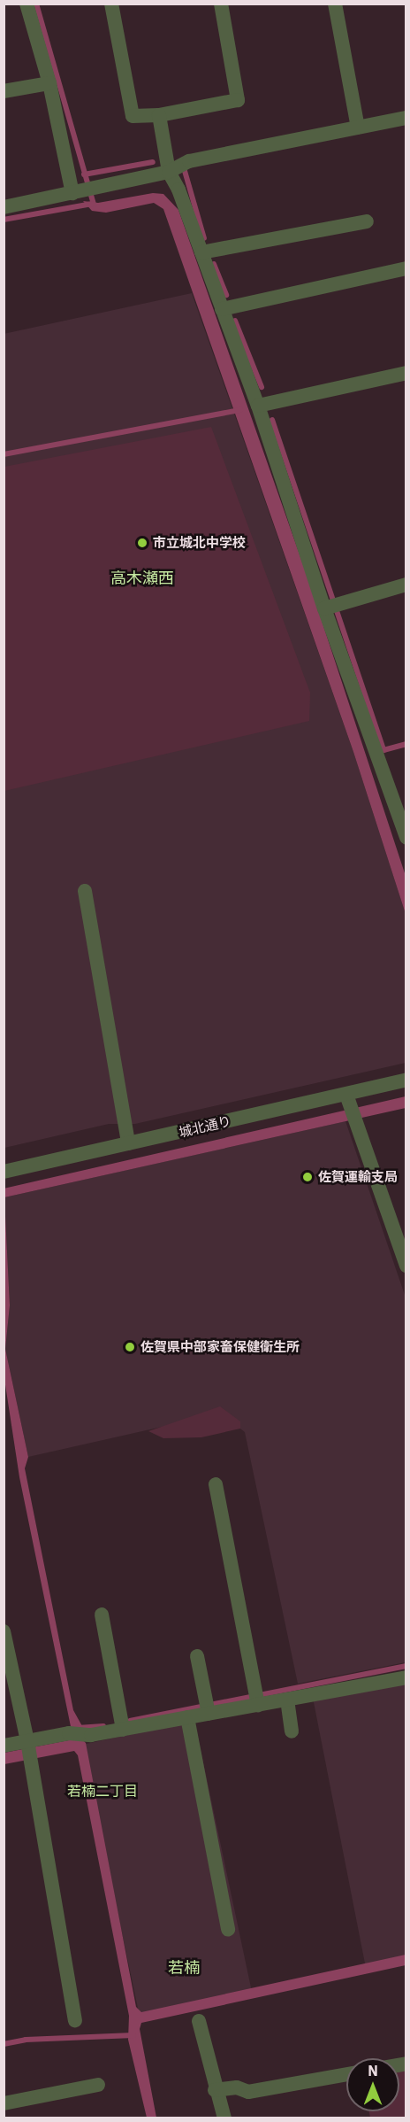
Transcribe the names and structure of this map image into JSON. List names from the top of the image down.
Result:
{
  "streets": {
    "street": ["城北通り"]
  },
  "districts": ["高木瀬西", "若楠二丁目", "若楠"],
  "places": ["市立城北中学校", "佐賀運輸支局", "佐賀県中部家畜保健衛生所"],
  "north": "top"
}
